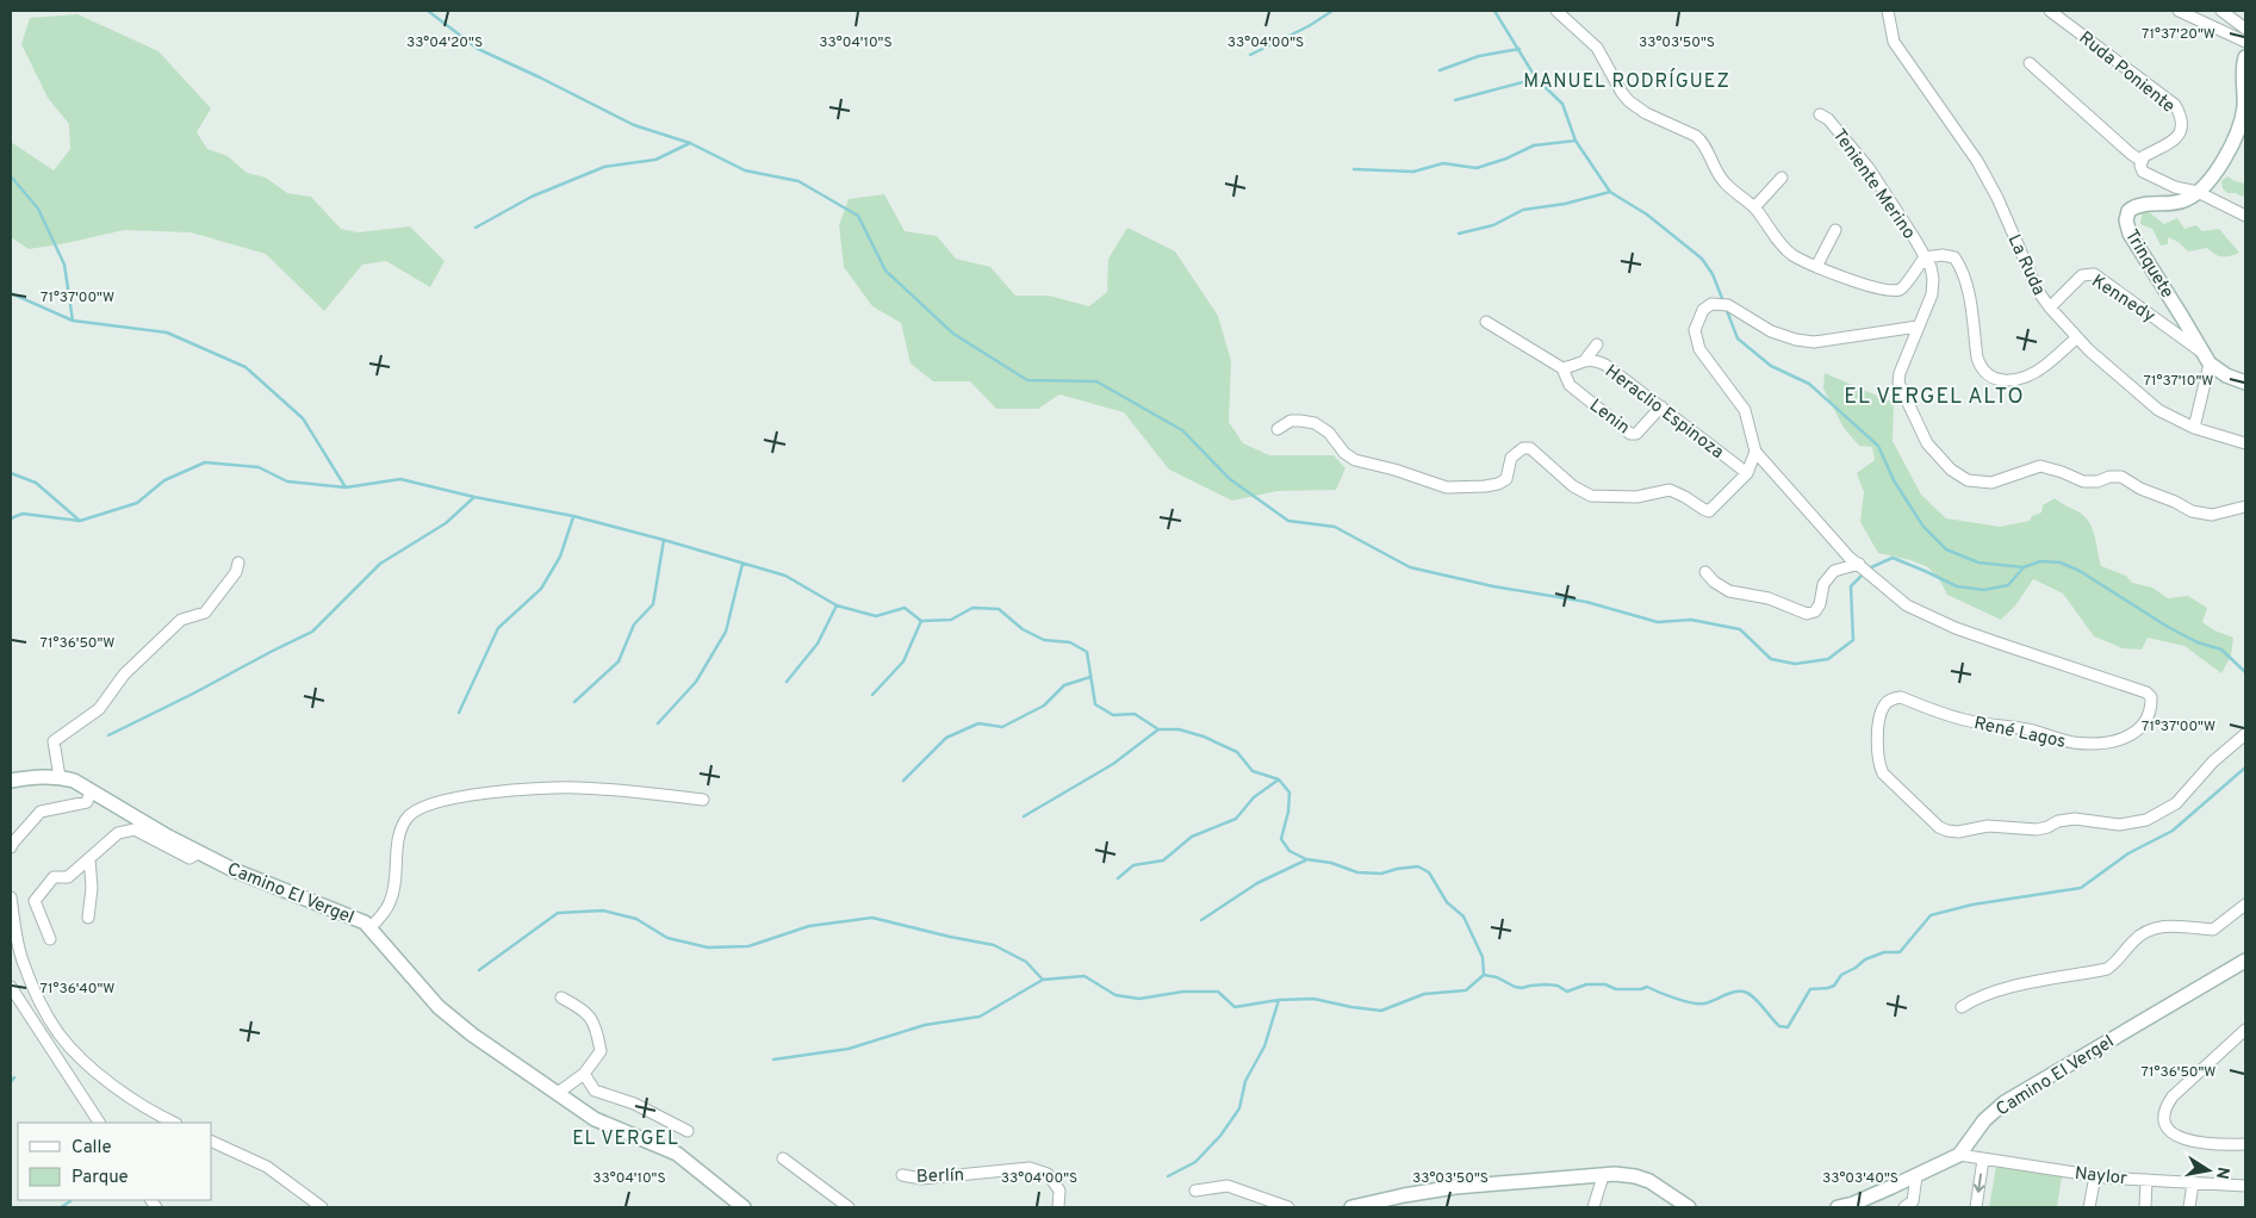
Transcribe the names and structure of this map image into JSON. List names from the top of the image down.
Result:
{
  "streets": {
    "street": [
      "Ruda Poniente",
      "Teniente Merino",
      "Trinquete",
      "La Ruda",
      "Kennedy",
      "Heraclio Espinoza",
      "Lenin",
      "René Lagos",
      "Camino El Vergel",
      "Berlín",
      "Naylor"
    ]
  },
  "crossings": [
    ["Trinquete", "Kennedy"],
    ["La Ruda", "Kennedy"],
    ["Heraclio Espinoza", "Lenin"],
    ["Camino El Vergel", "Naylor"]
  ],
  "districts": ["MANUEL RODRÍGUEZ", "EL VERGEL ALTO", "EL VERGEL"],
  "legend": ["Calle", "Parque"],
  "north": "right",
  "coordinates": [
    "71°37'20\"W",
    "33°04'20\"S",
    "33°04'10\"S",
    "33°04'00\"S",
    "33°03'50\"S",
    "71°37'00\"W",
    "71°37'10\"W",
    "71°36'50\"W",
    "71°36'40\"W",
    "33°03'40\"S"
  ]
}
